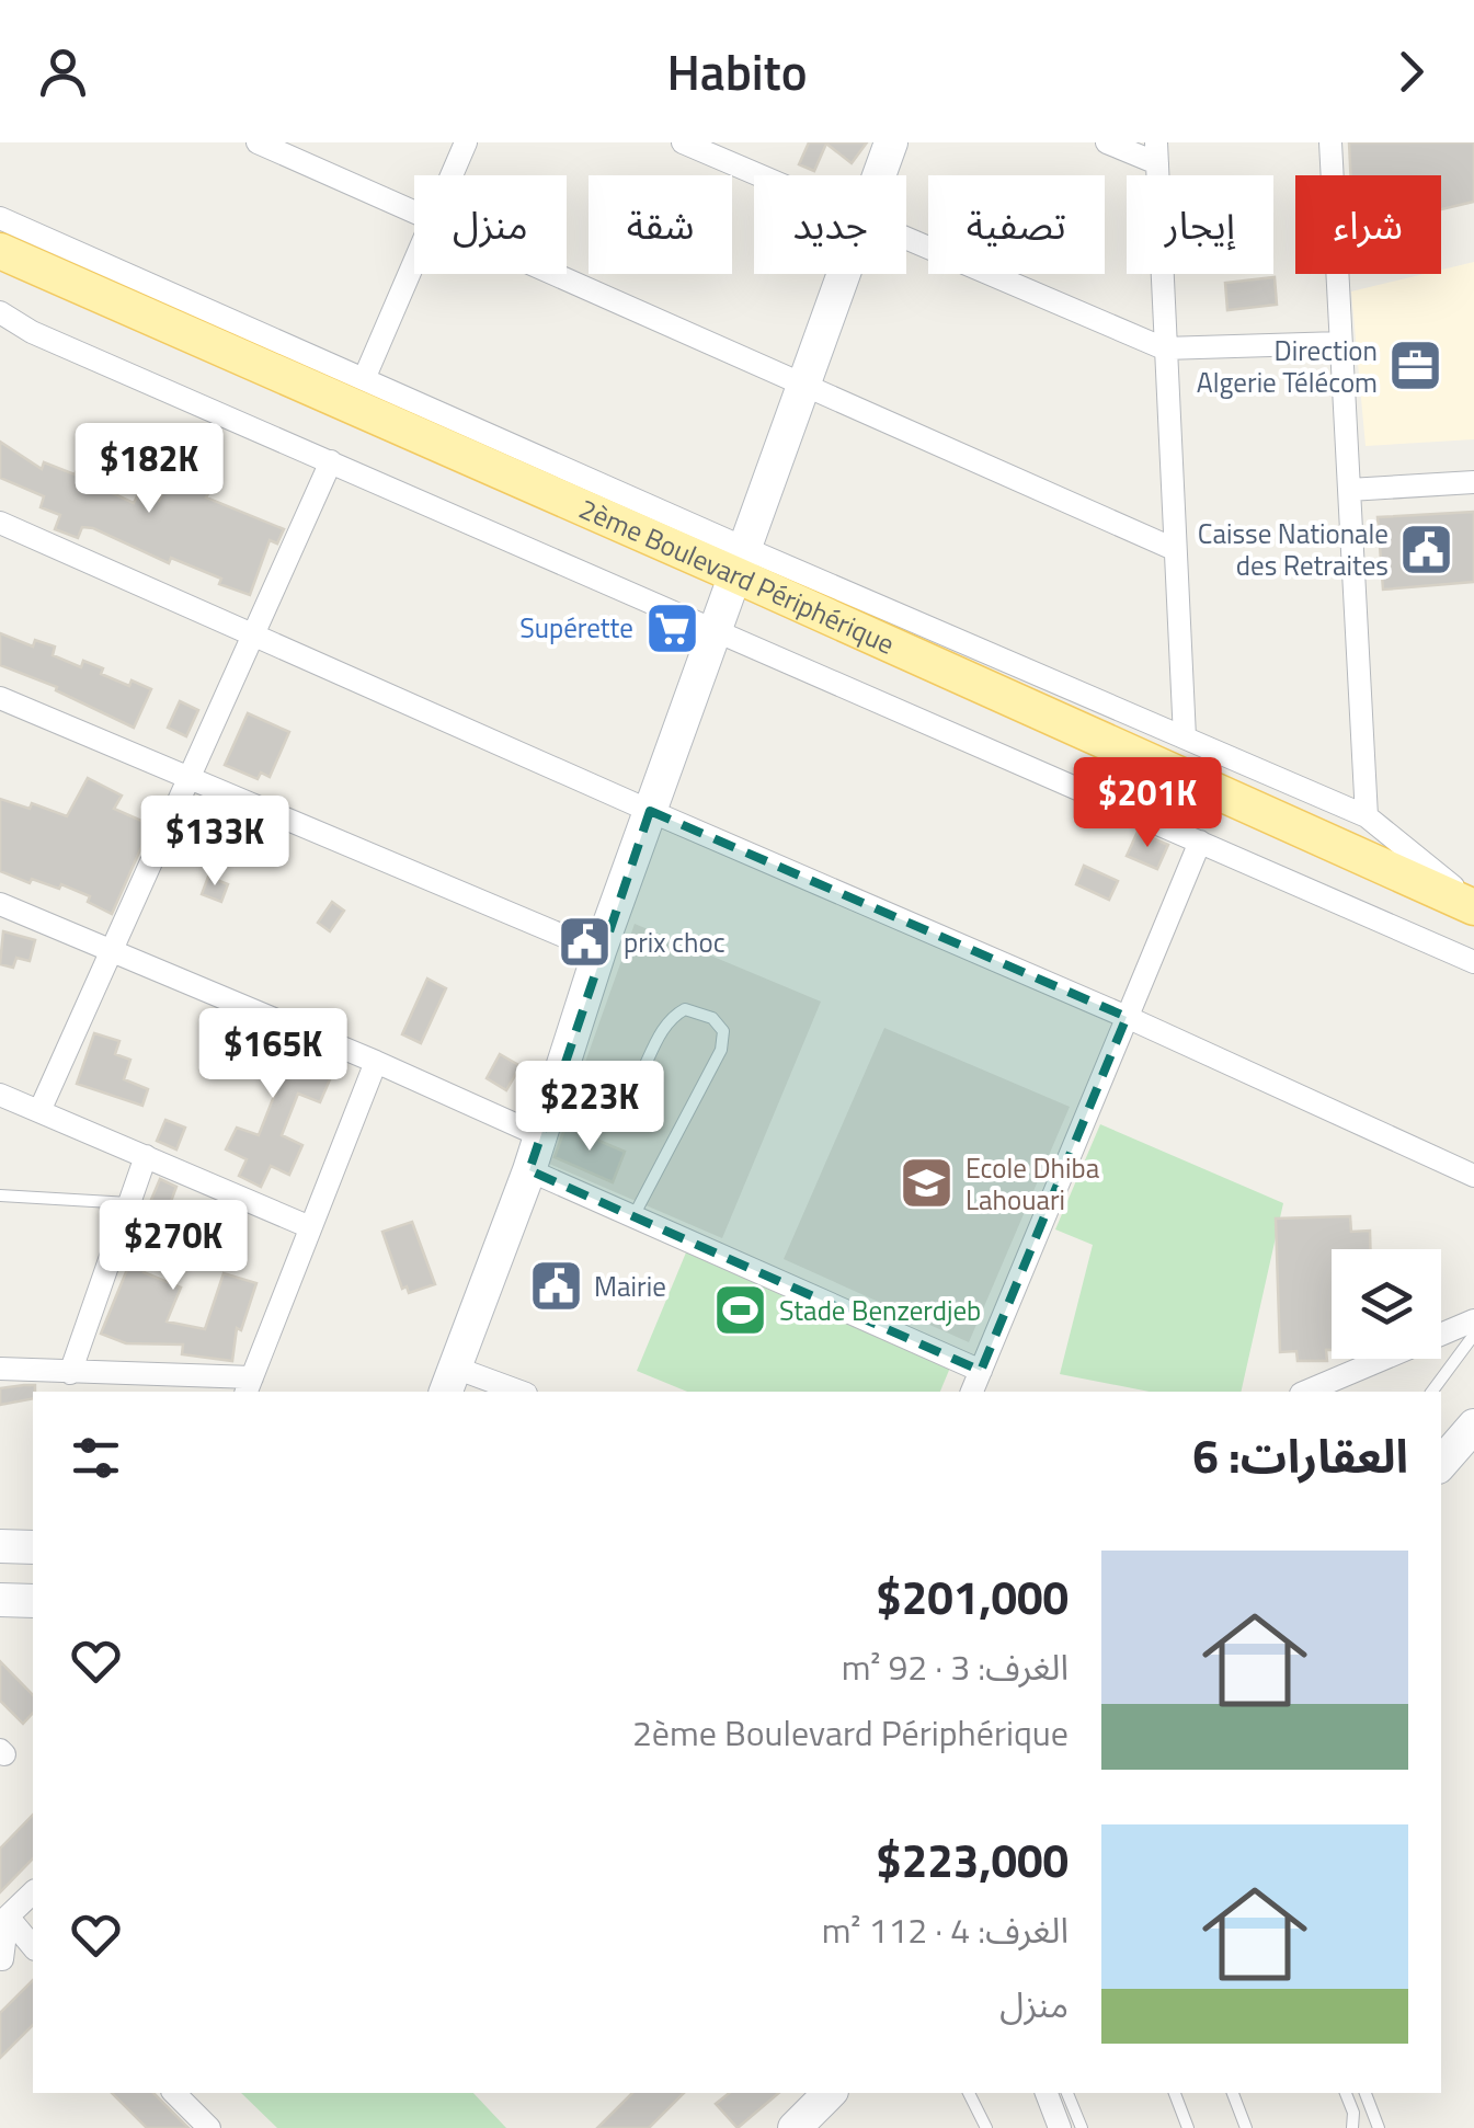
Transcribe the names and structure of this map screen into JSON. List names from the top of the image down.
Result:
{
  "streets": {
    "main road": ["2ème Boulevard Périphérique"]
  },
  "places": {
    "office": ["Direction Algerie Télécom"],
    "public building": ["Caisse Nationale des Retraites", "prix choc", "Mairie"],
    "supermarket": ["Supérette"],
    "school or university": ["Ecole Dhiba Lahouari"],
    "sports": ["Stade Benzerdjeb"]
  },
  "page": {
    "header": "Habito",
    "chip": [
      "شراء",
      "إيجار",
      "تصفية",
      "جديد",
      "شقة",
      "منزل"
    ],
    "price": [
      "$182K",
      "$201K",
      "$133K",
      "$165K",
      "$223K",
      "$270K"
    ],
    "heading": "العقارات: 6",
    "list": [
      {
        "name": "$201,000",
        "note": "الغرف: 3 · 92 m² · 2ème Boulevard Périphérique"
      },
      {
        "name": "$223,000",
        "note": "الغرف: 4 · 112 m² · منزل"
      }
    ]
  }
}
